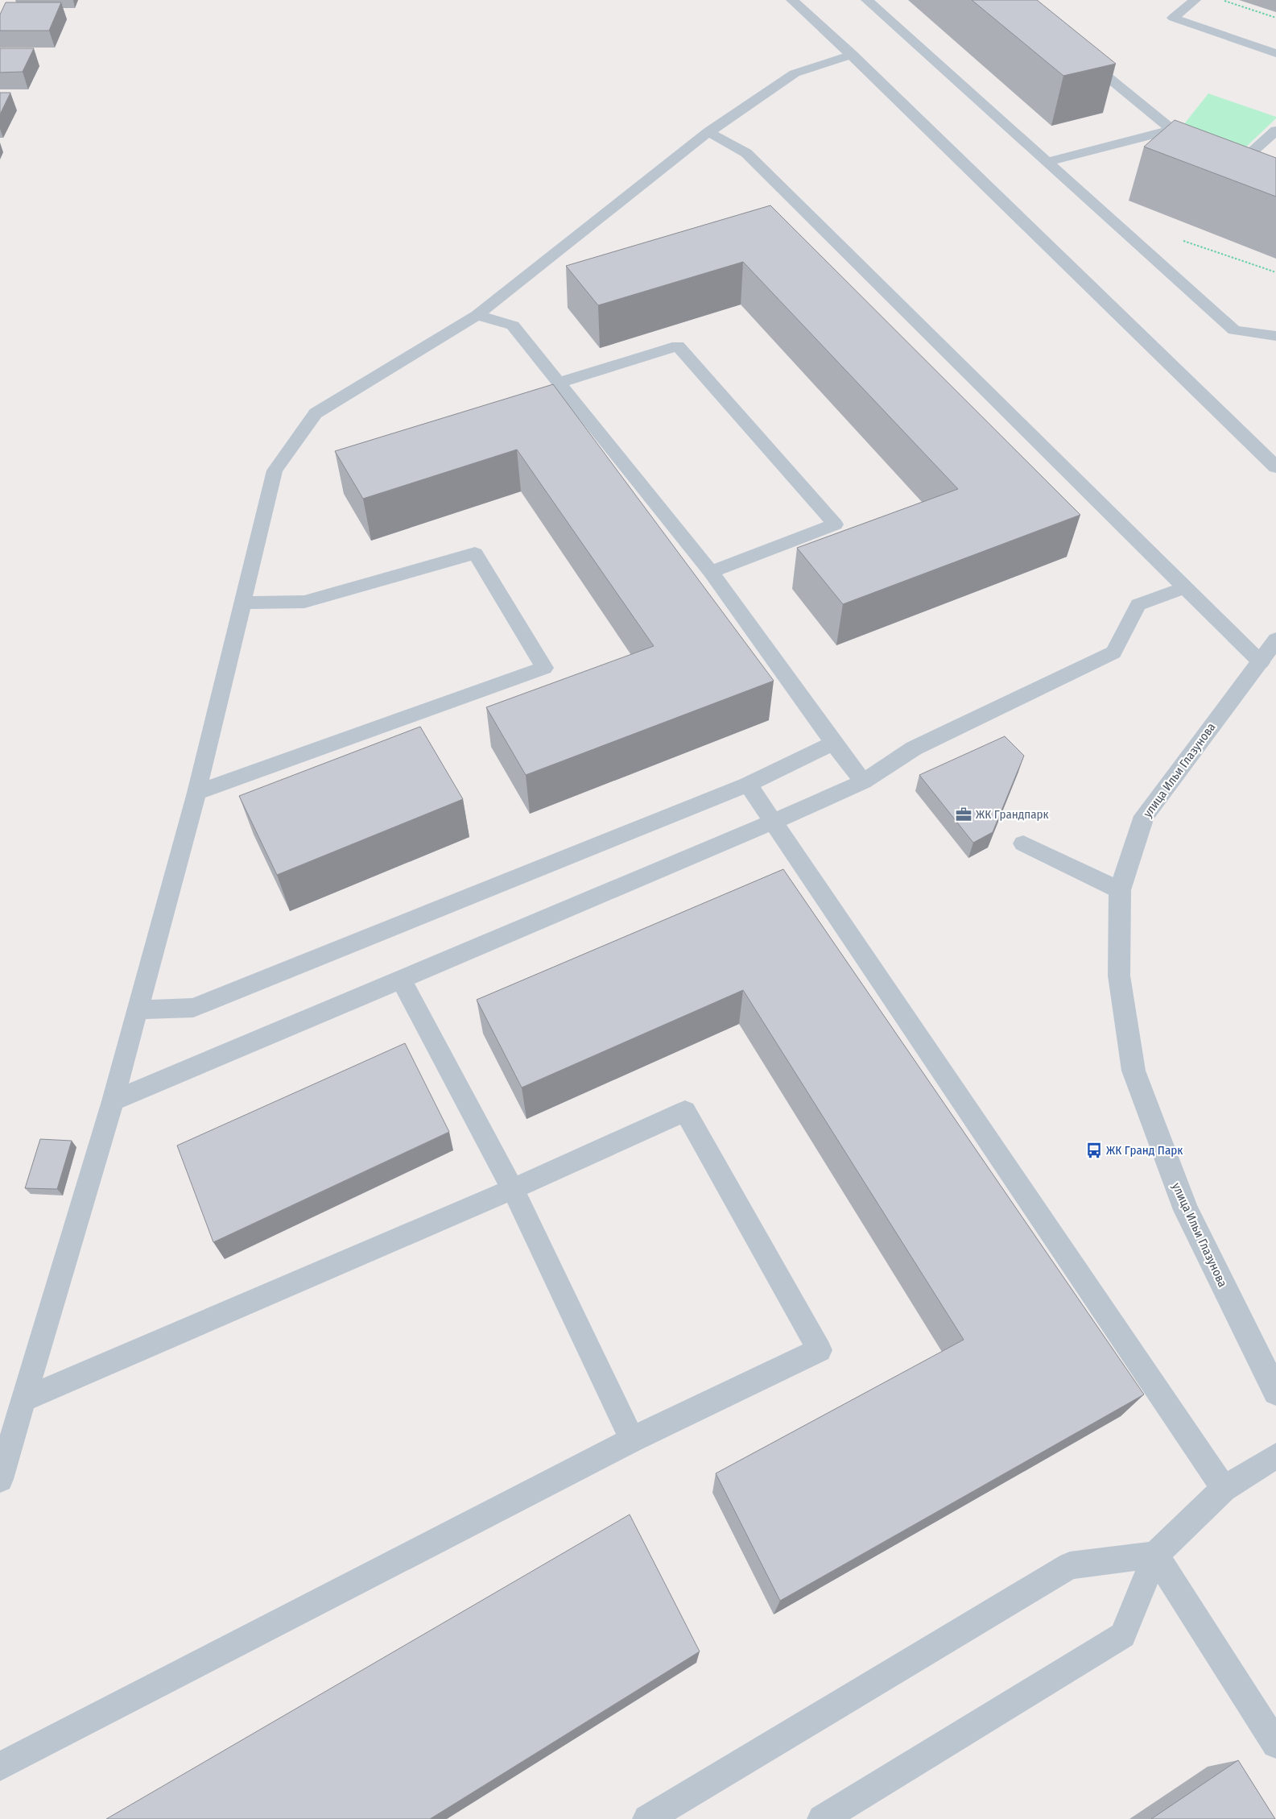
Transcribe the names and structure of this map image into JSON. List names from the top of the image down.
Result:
{
  "streets": {
    "street": ["улица Ильи Глазунова"]
  },
  "places": {
    "office": ["ЖК Грандпарк"],
    "bus stop": ["ЖК Гранд Парк"]
  }
}
